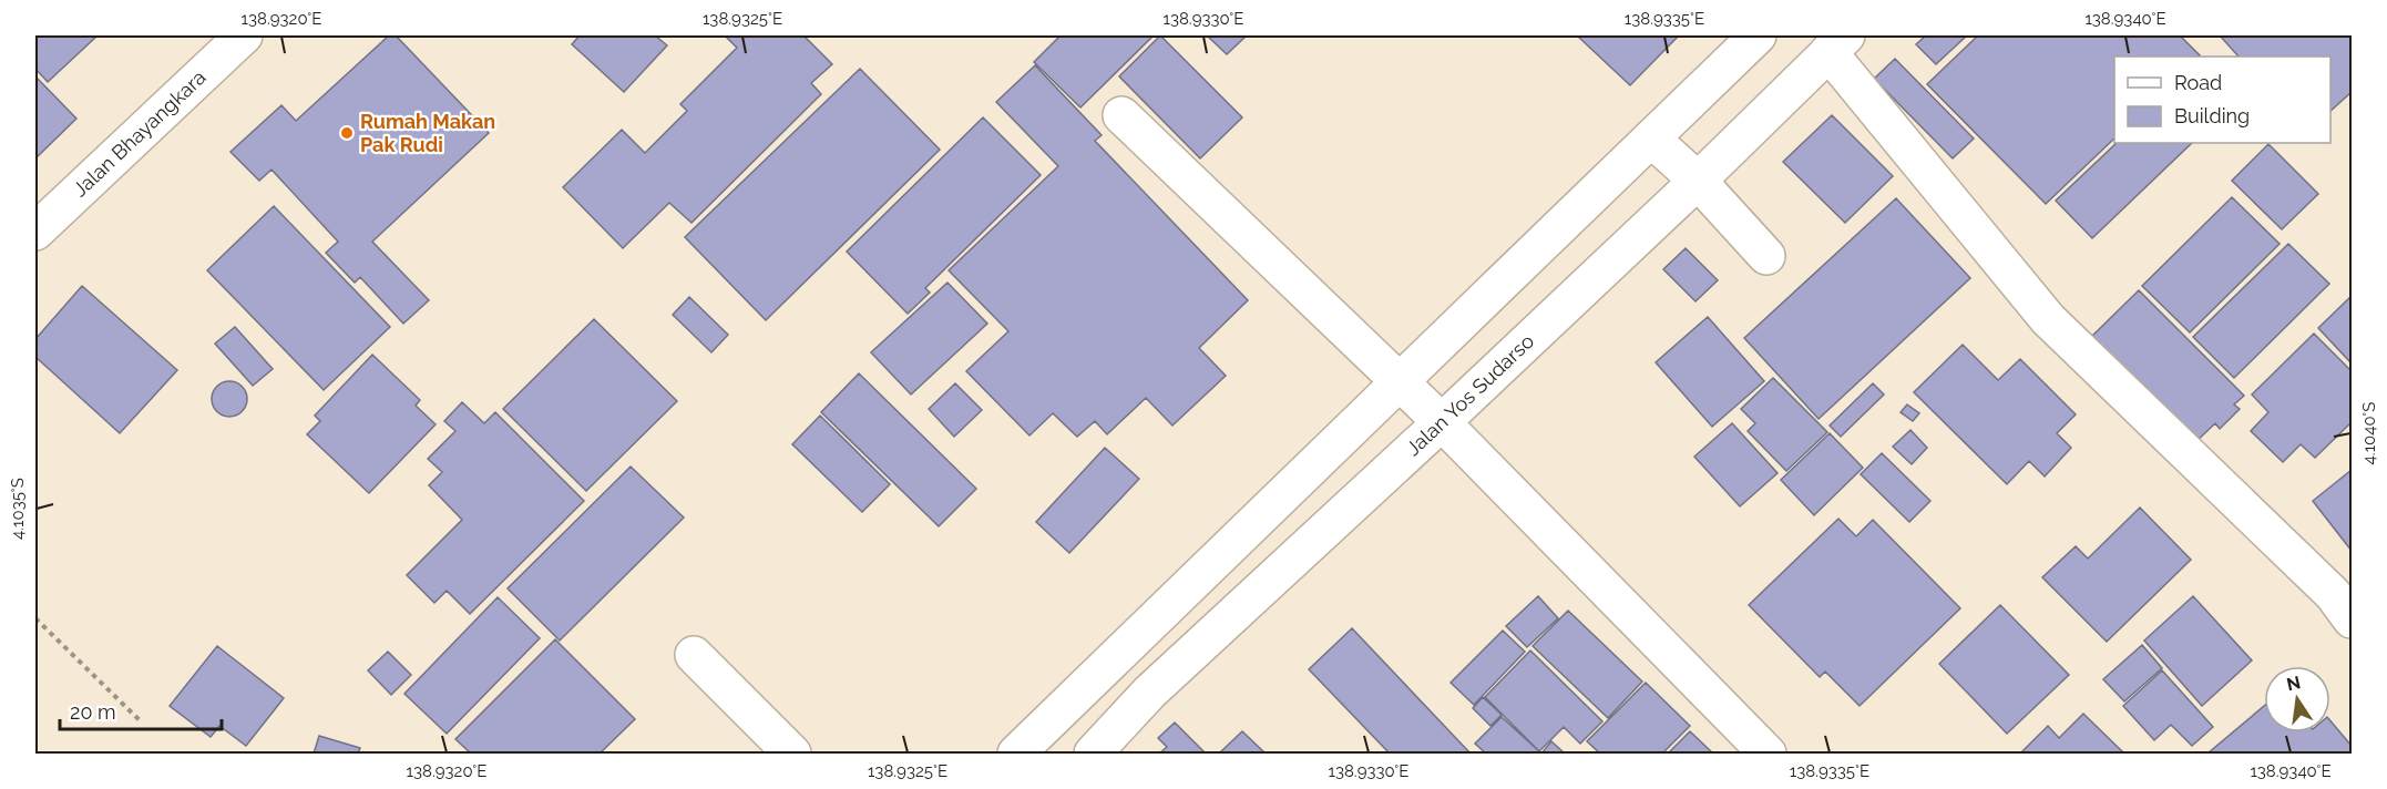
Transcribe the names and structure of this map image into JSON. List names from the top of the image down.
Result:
{
  "streets": {
    "main road": ["Jalan Bhayangkara", "Jalan Yos Sudarso"]
  },
  "places": ["Rumah Makan Pak Rudi"],
  "legend": ["Road", "Building"],
  "scale_bar": "20 m",
  "north": "top",
  "coordinates": [
    "138.9320°E",
    "138.9325°E",
    "138.9330°E",
    "138.9335°E",
    "138.9340°E",
    "4.1040°S",
    "4.1035°S"
  ]
}
